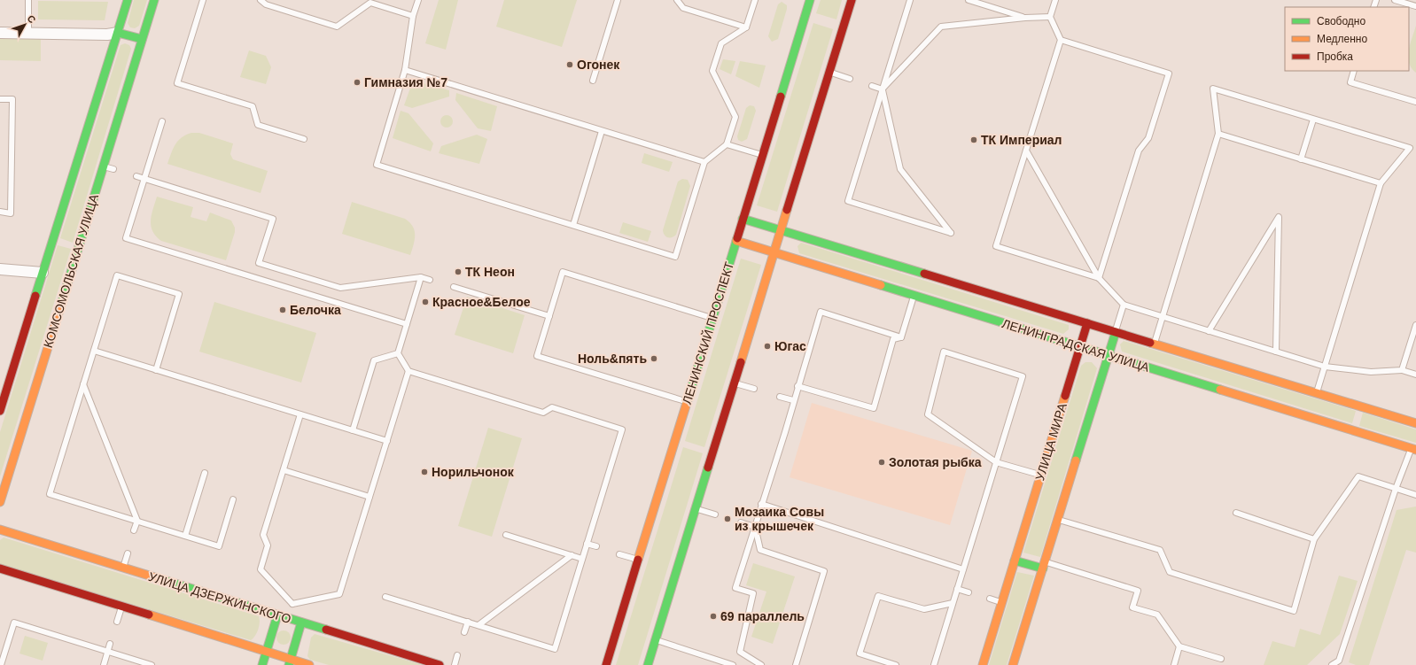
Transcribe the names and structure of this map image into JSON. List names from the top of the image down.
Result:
{
  "streets": {
    "street": [
      "КОМСОМОЛЬСКАЯ УЛИЦА",
      "ЛЕНИНСКИЙ ПРОСПЕКТ",
      "ЛЕНИНГРАДСКАЯ УЛИЦА",
      "УЛИЦА МИРА",
      "УЛИЦА ДЗЕРЖИНСКОГО"
    ]
  },
  "crossings": [
    ["ЛЕНИНСКИЙ ПРОСПЕКТ", "ЛЕНИНГРАДСКАЯ УЛИЦА"],
    ["ЛЕНИНГРАДСКАЯ УЛИЦА", "УЛИЦА МИРА"]
  ],
  "places": [
    "Огонек",
    "Гимназия №7",
    "ТК Империал",
    "ТК Неон",
    "Красное&Белое",
    "Белочка",
    "Югас",
    "Ноль&пять",
    "Золотая рыбка",
    "Норильчонок",
    "Мозаика Совы из крышечек",
    "69 параллель"
  ],
  "legend": ["Свободно", "Медленно", "Пробка"],
  "north": "top right"
}
